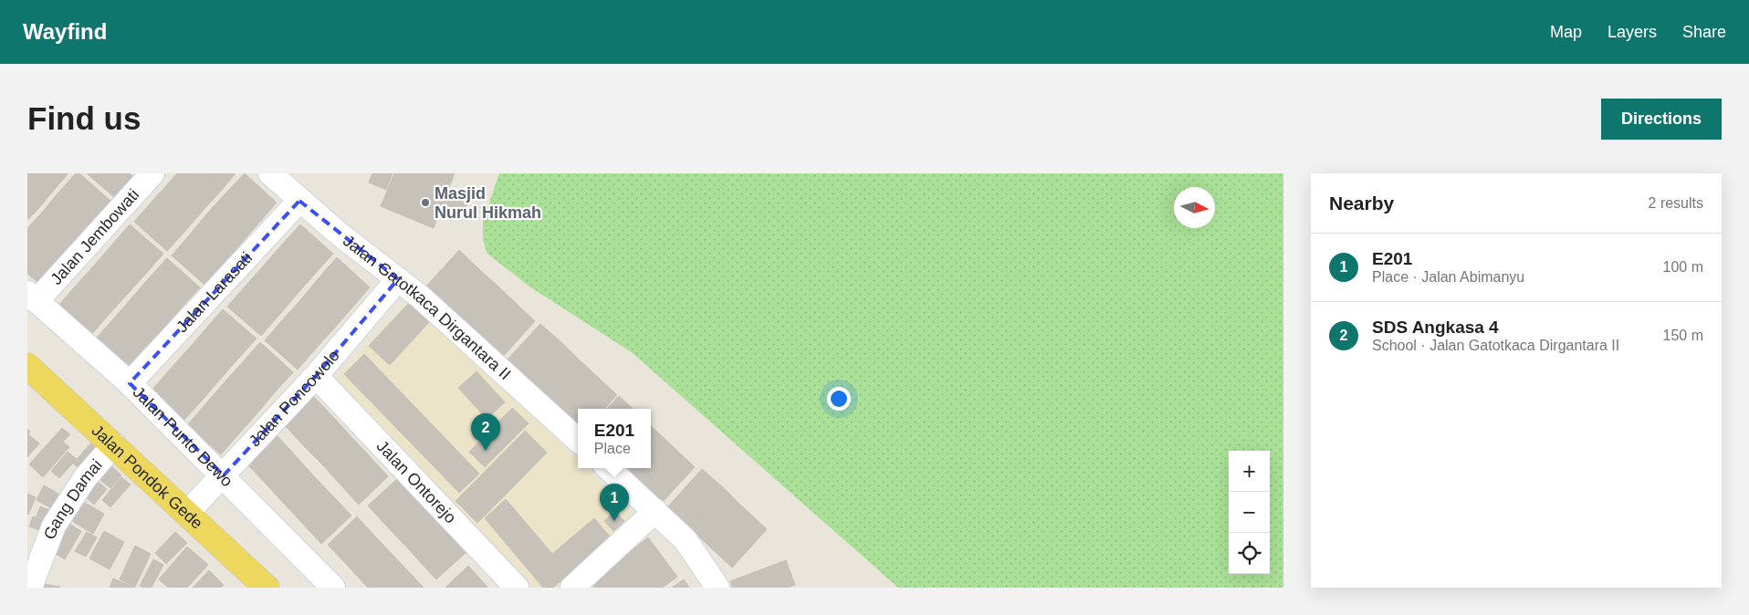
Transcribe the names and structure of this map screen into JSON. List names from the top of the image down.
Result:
{
  "streets": {
    "main road": ["Jalan Pondok Gede"],
    "street": [
      "Jalan Jembowati",
      "Jalan Larasati",
      "Jalan Gatotkaca Dirgantara II",
      "Jalan Poncowolo",
      "Jalan Punto Dewo",
      "Jalan Ontorejo",
      "Gang Damai"
    ]
  },
  "crossings": [
    ["Jalan Jembowati", "Jalan Punto Dewo"],
    ["Jalan Larasati", "Jalan Gatotkaca Dirgantara II"],
    ["Jalan Larasati", "Jalan Punto Dewo"],
    ["Jalan Gatotkaca Dirgantara II", "Jalan Poncowolo"],
    ["Jalan Poncowolo", "Jalan Punto Dewo"],
    ["Jalan Poncowolo", "Jalan Pondok Gede"],
    ["Jalan Poncowolo", "Jalan Ontorejo"],
    ["Jalan Pondok Gede", "Gang Damai"]
  ],
  "places": ["Masjid Nurul Hikmah"],
  "north": "right",
  "page": {
    "header": "Wayfind",
    "nav": ["Map", "Layers", "Share"],
    "buttons": "Directions",
    "title": "Find us",
    "heading": ["Nearby", "2 results"],
    "list": [
      {
        "mark": "1",
        "name": "E201",
        "note": "Place · Jalan Abimanyu",
        "value": "100 m"
      },
      {
        "mark": "2",
        "name": "SDS Angkasa 4",
        "note": "School · Jalan Gatotkaca Dirgantara II",
        "value": "150 m"
      }
    ],
    "popup": ["E201", "Place"],
    "pins": ["2", "1"],
    "map_buttons": ["+", "−"]
  }
}
